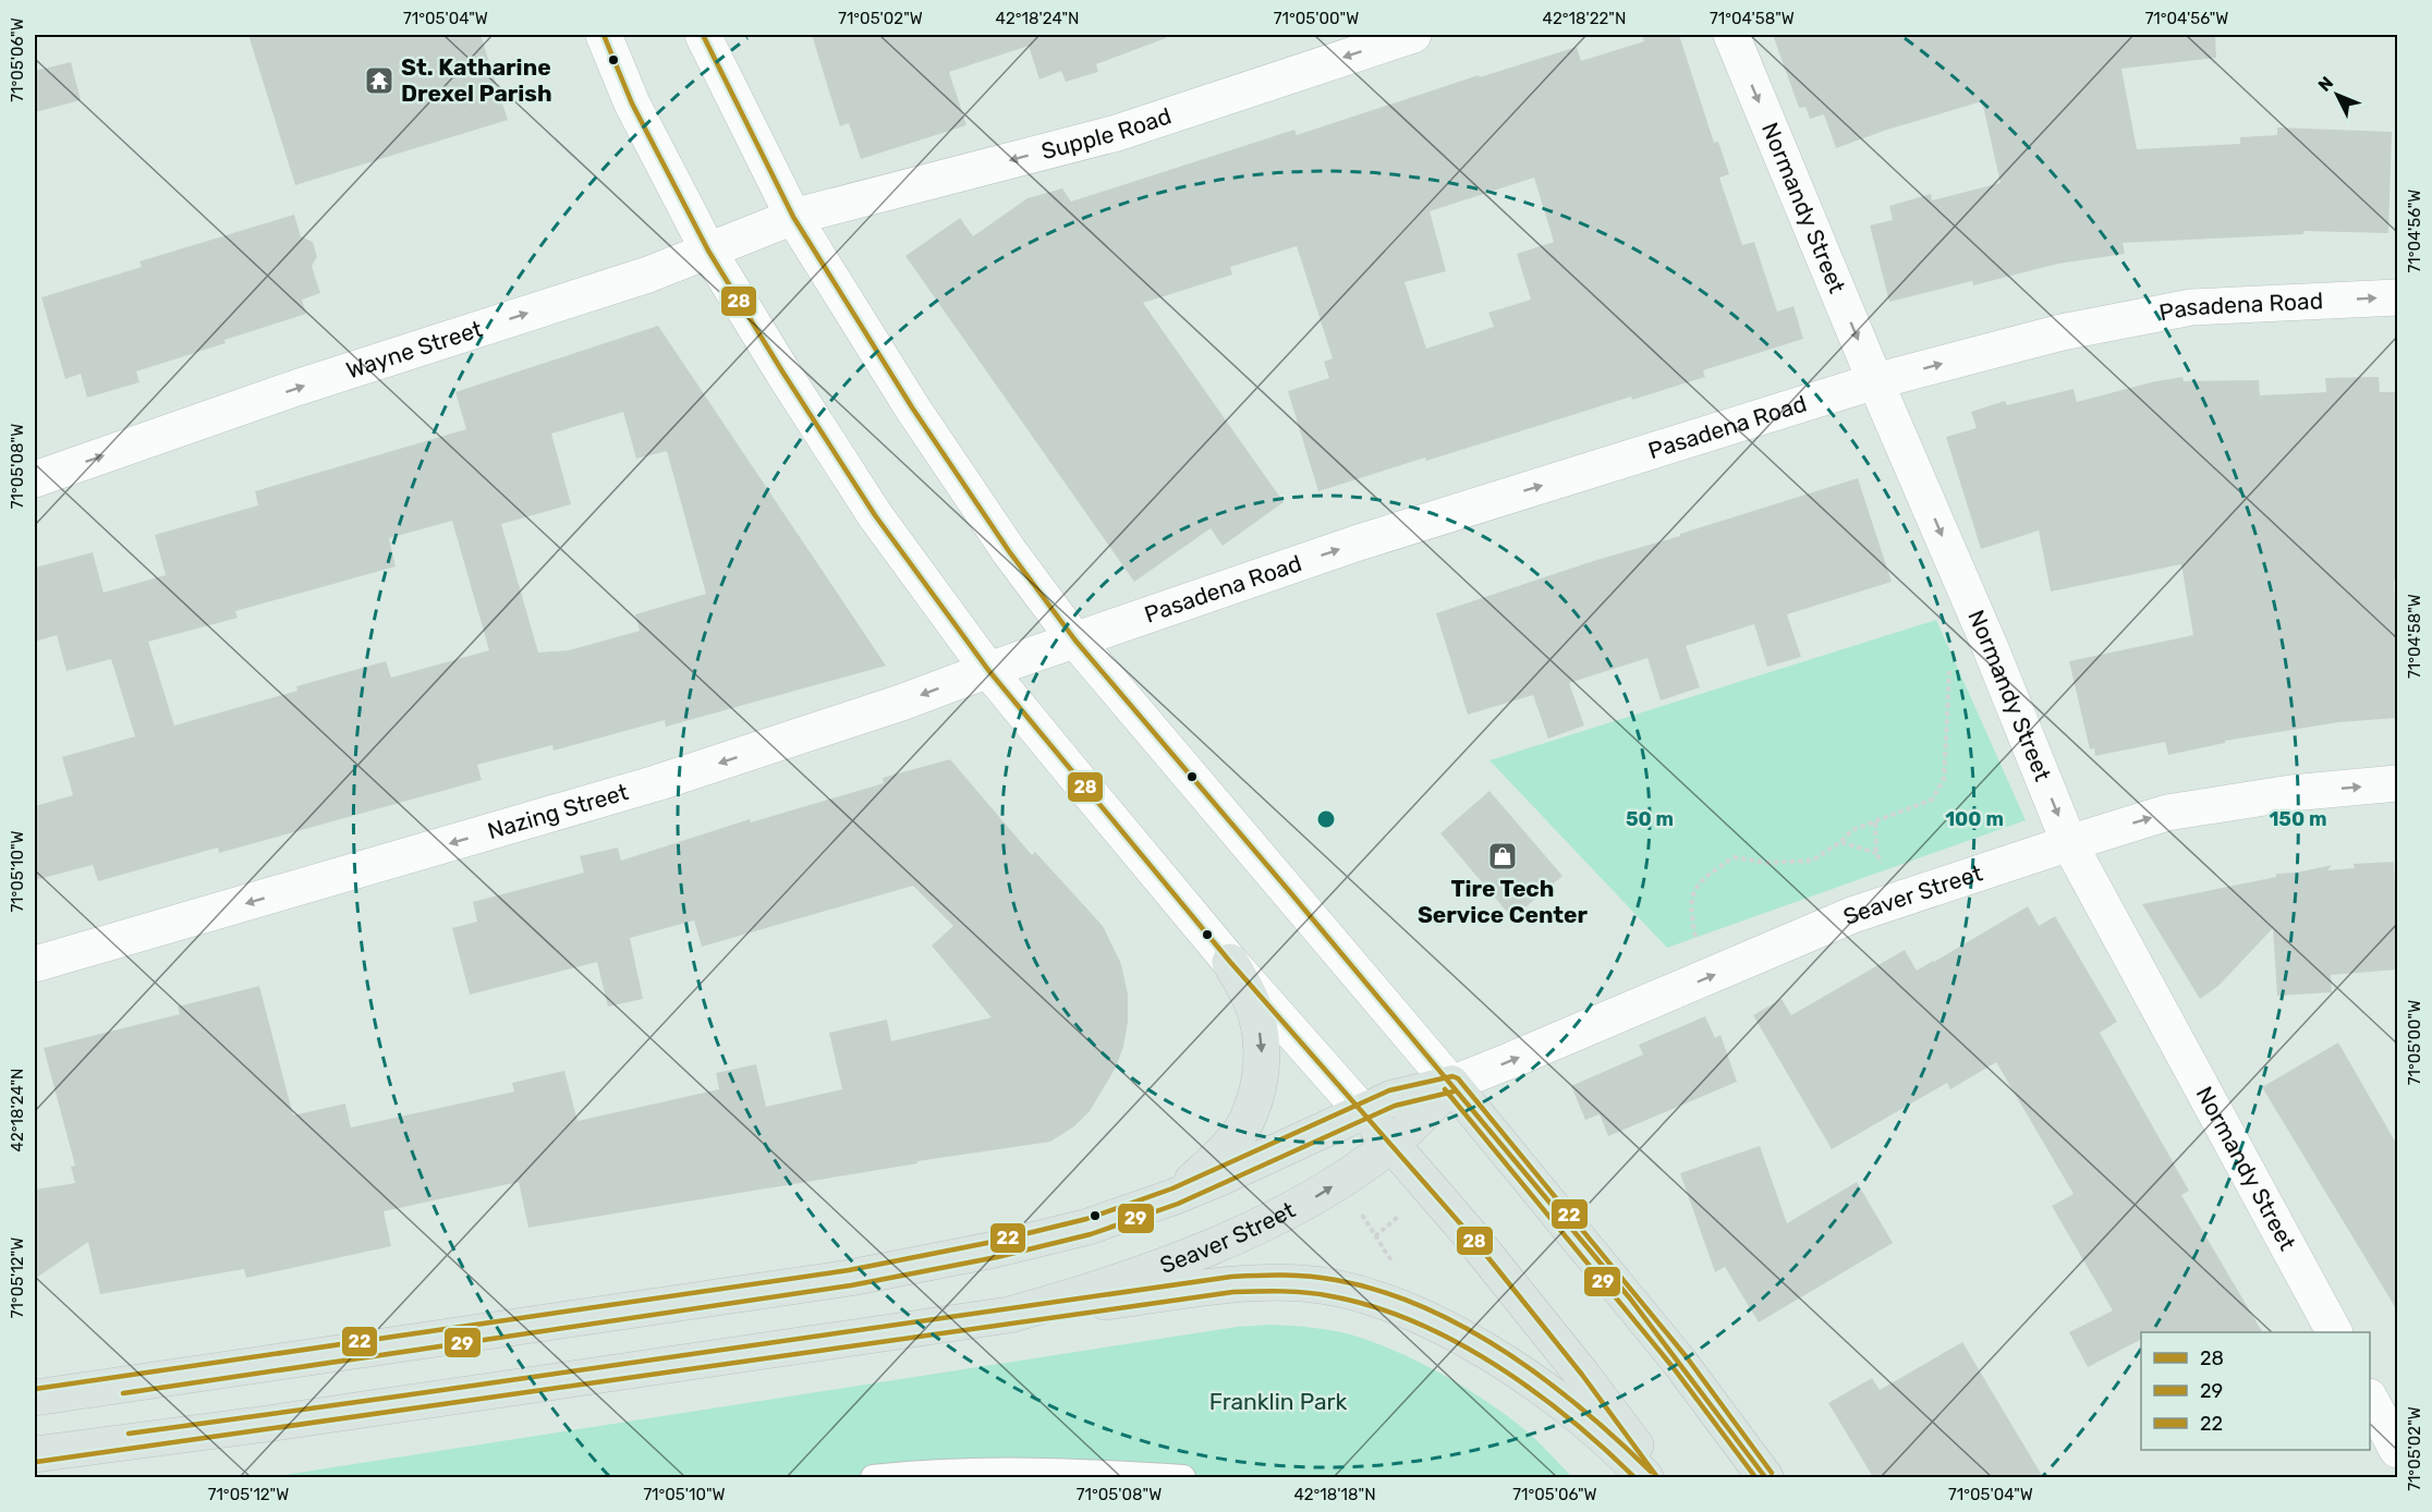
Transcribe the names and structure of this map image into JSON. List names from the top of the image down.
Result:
{
  "streets": {
    "main road": ["Seaver Street"],
    "street": [
      "Supple Road",
      "Normandy Street",
      "Pasadena Road",
      "Wayne Street",
      "Nazing Street"
    ]
  },
  "crossings": [
    ["Supple Road", "Wayne Street"],
    ["Normandy Street", "Pasadena Road"],
    ["Normandy Street", "Seaver Street"],
    ["Pasadena Road", "Nazing Street"]
  ],
  "one_way": [
    "Supple Road",
    "Normandy Street",
    "Pasadena Road",
    "Wayne Street",
    "Nazing Street",
    "Seaver Street"
  ],
  "parks": ["Franklin Park"],
  "places": {
    "temple": ["St. Katharine Drexel Parish"],
    "shop": ["Tire Tech Service Center"]
  },
  "lines": ["transit line 28", "transit line 22", "transit line 29"],
  "legend": ["28", "29", "22"],
  "north": "top left",
  "coordinates": [
    "71°05'04\"W",
    "71°05'02\"W",
    "42°18'24\"N",
    "71°05'00\"W",
    "42°18'22\"N",
    "71°04'58\"W",
    "71°04'56\"W",
    "71°05'06\"W",
    "71°05'08\"W",
    "71°05'10\"W",
    "71°05'12\"W",
    "42°18'18\"N"
  ],
  "rings": ["50 m", "100 m", "150 m"]
}
